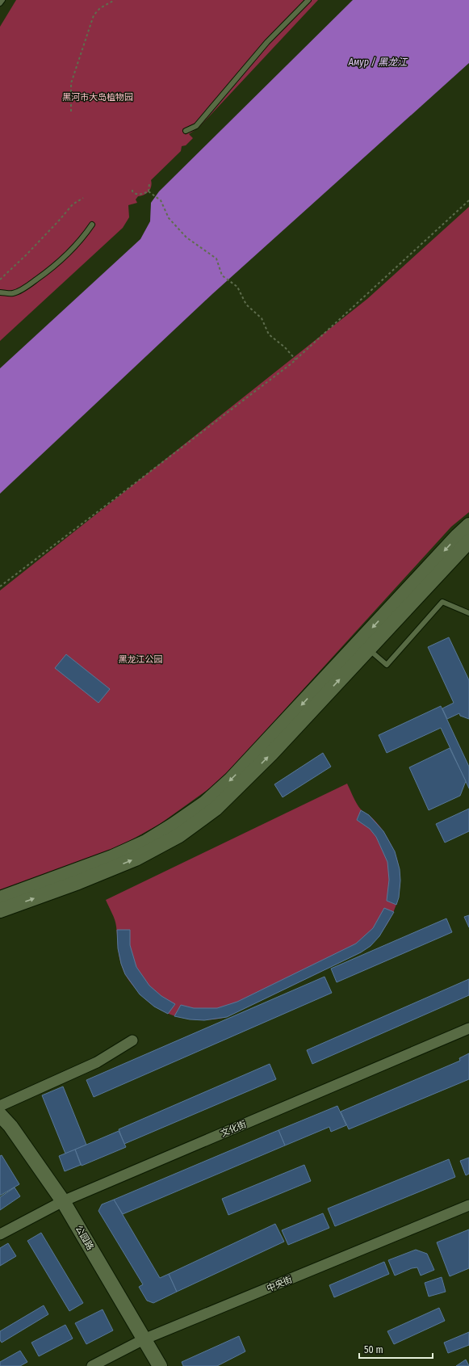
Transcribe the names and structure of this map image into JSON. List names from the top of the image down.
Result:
{
  "streets": {
    "street": ["文化街", "公园路", "中央街"]
  },
  "crossings": [
    ["文化街", "公园路"],
    ["公园路", "中央街"]
  ],
  "water": ["Амур / 黑龙江"],
  "parks": ["黑河市大岛植物园", "黑龙江公园"],
  "scale_bar": "50 m"
}
